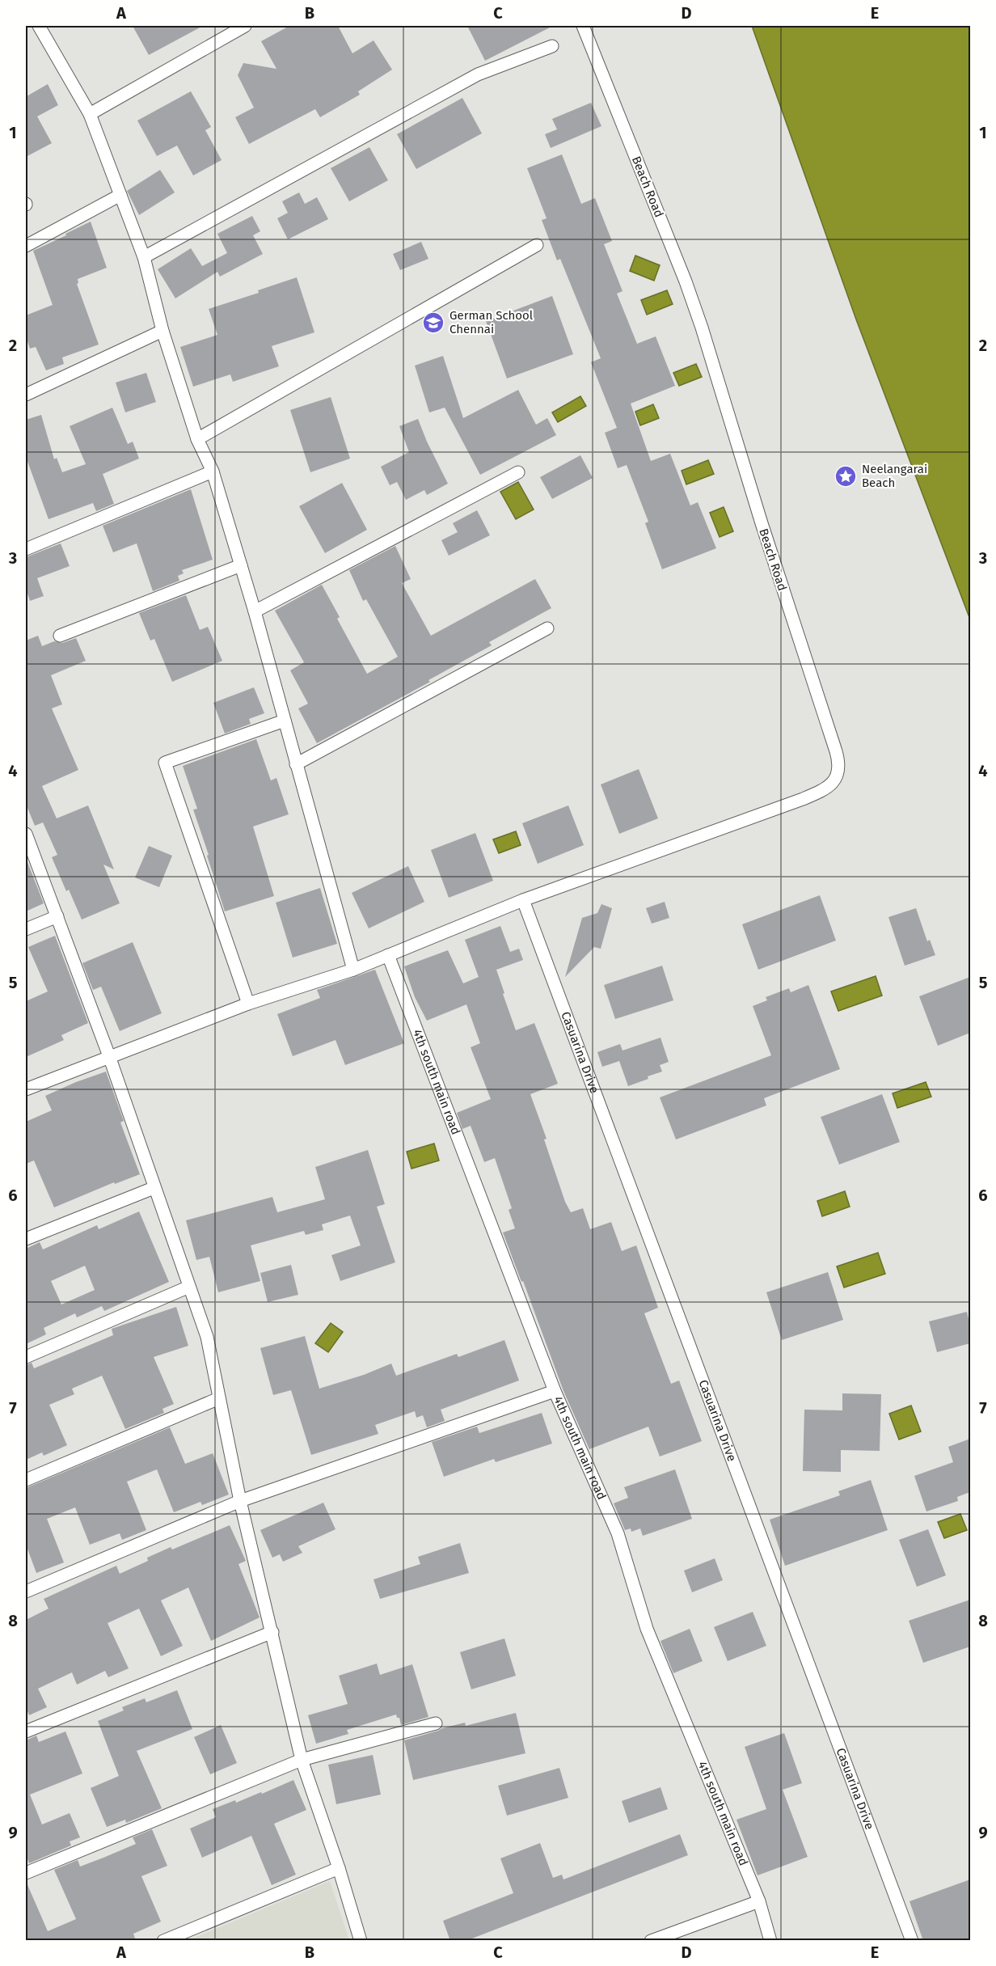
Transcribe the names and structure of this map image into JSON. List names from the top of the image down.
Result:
{
  "streets": {
    "street": ["Beach Road", "Casuarina Drive", "4th south main road"]
  },
  "crossings": [
    ["Beach Road", "Casuarina Drive"],
    ["Beach Road", "4th south main road"]
  ],
  "places": {
    "school or university": ["German School Chennai"],
    "place": ["Neelangarai Beach"]
  },
  "grid": {
    "columns": [
      "A",
      "B",
      "C",
      "D",
      "E"
    ],
    "rows": [
      "1",
      "2",
      "3",
      "4",
      "5",
      "6",
      "7",
      "8",
      "9"
    ]
  }
}
